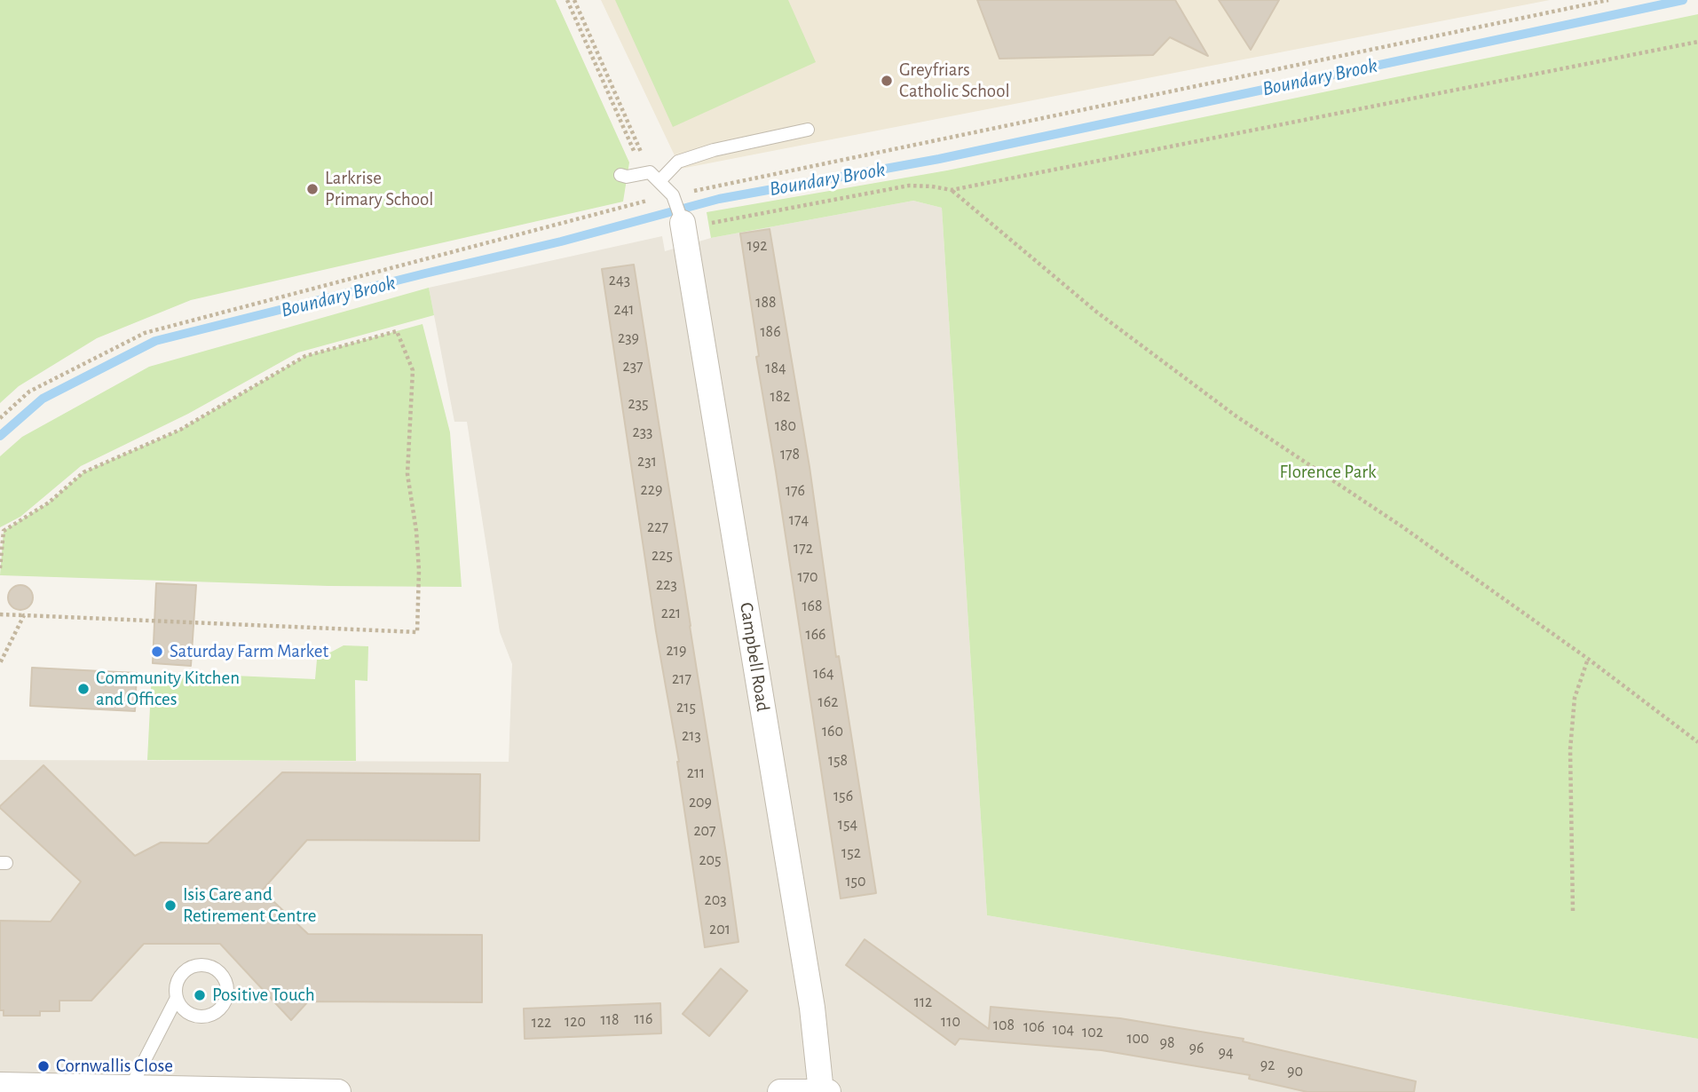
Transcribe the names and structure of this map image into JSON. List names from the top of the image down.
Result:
{
  "streets": {
    "street": ["Campbell Road"]
  },
  "water": ["Boundary Brook"],
  "parks": ["Florence Park"],
  "places": [
    "Greyfriars Catholic School",
    "Larkrise Primary School",
    "Saturday Farm Market",
    "Community Kitchen and Offices",
    "Isis Care and Retirement Centre",
    "Positive Touch",
    "Cornwallis Close"
  ],
  "house_numbers": [
    "192",
    "243",
    "188",
    "241",
    "186",
    "239",
    "237",
    "184",
    "182",
    "235",
    "180",
    "233",
    "178",
    "231",
    "229",
    "176",
    "174",
    "227",
    "172",
    "225",
    "170",
    "223",
    "168",
    "221",
    "166",
    "219",
    "164",
    "217",
    "162",
    "215",
    "160",
    "213",
    "158",
    "211",
    "156",
    "209",
    "154",
    "207",
    "152",
    "205",
    "150",
    "203",
    "201",
    "112",
    "116",
    "118",
    "120",
    "110",
    "122",
    "108",
    "106",
    "104",
    "102",
    "100",
    "98",
    "96",
    "94",
    "92",
    "90"
  ]
}
